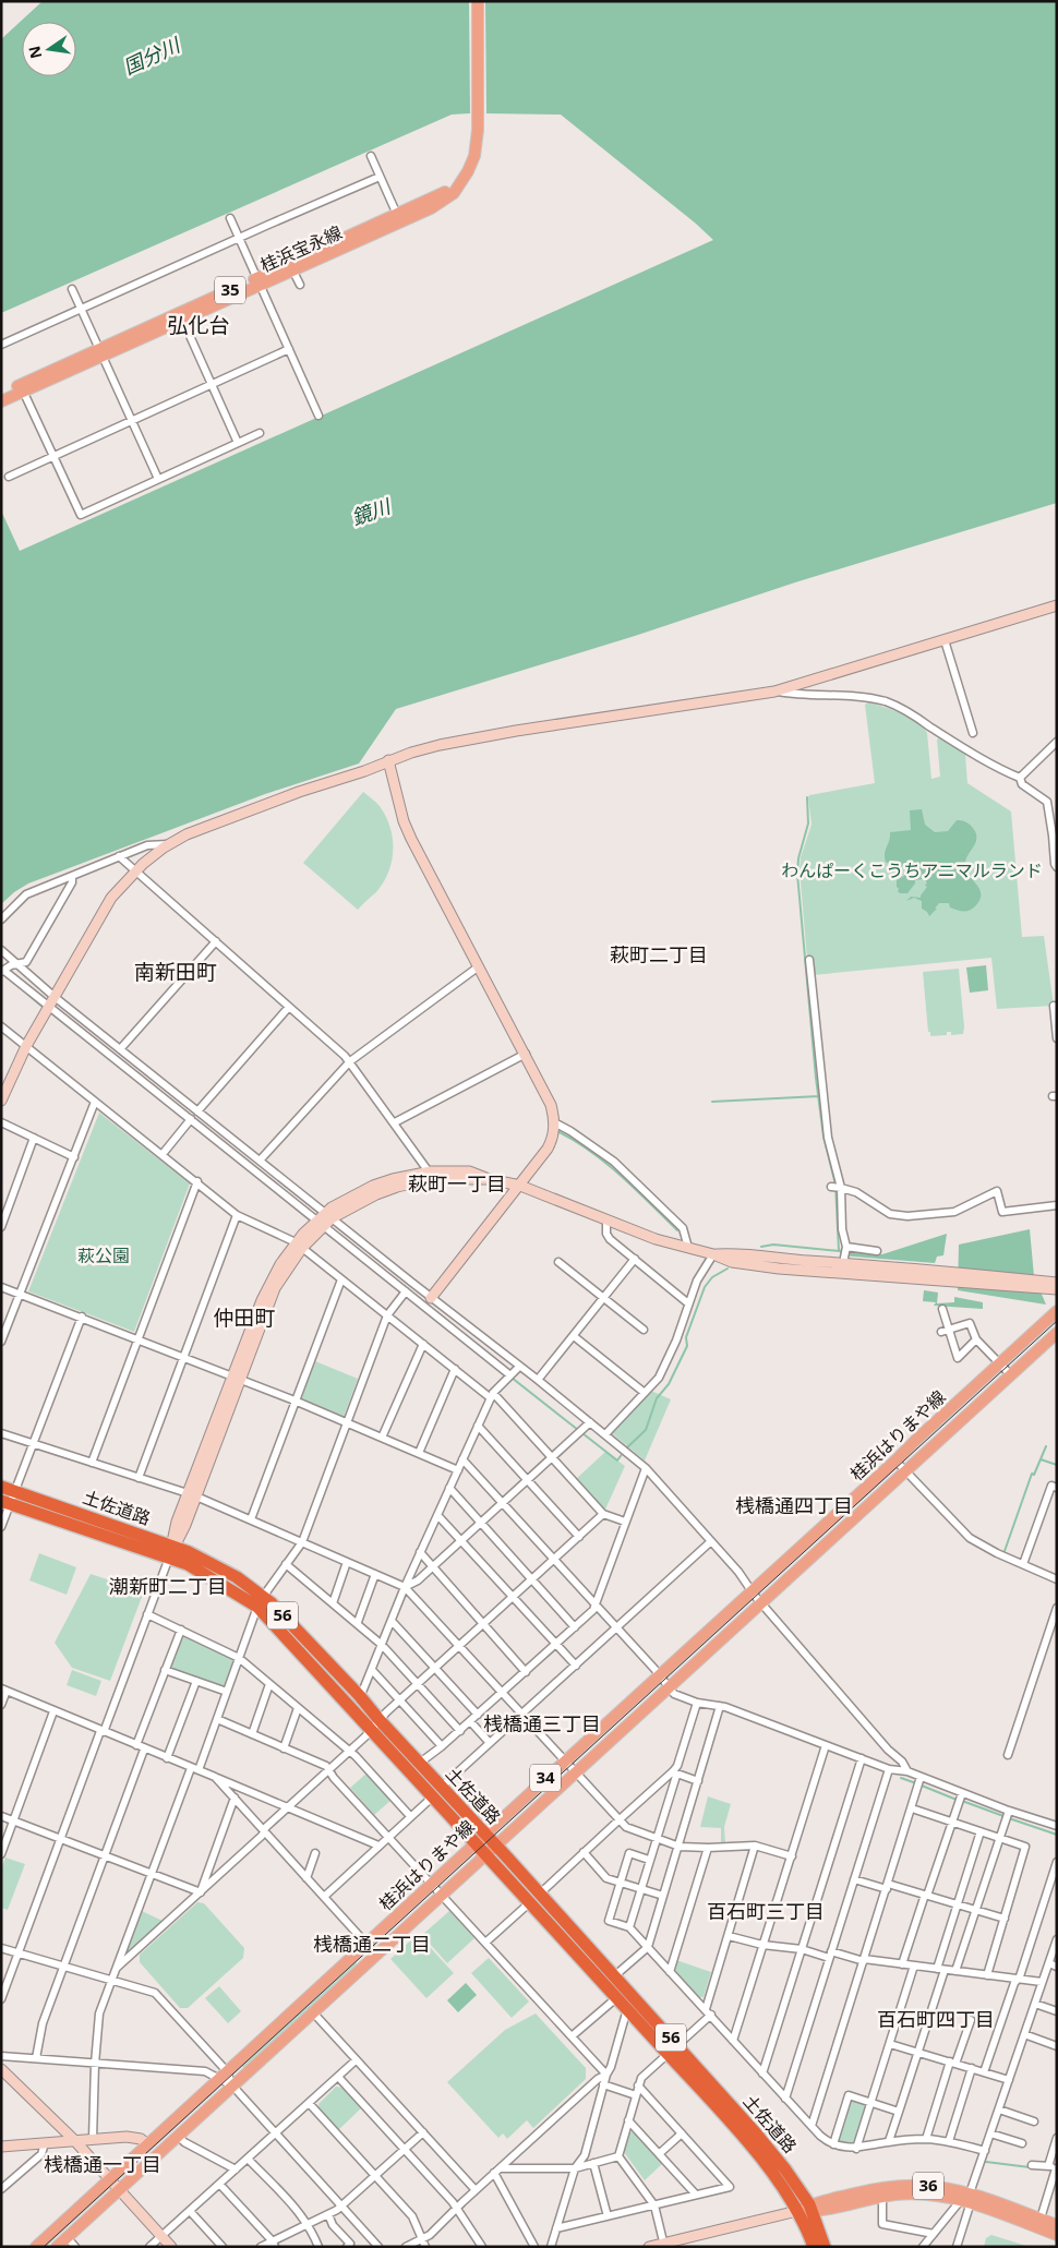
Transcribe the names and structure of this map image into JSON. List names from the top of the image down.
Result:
{
  "streets": {
    "highway": ["土佐道路", "56"],
    "main road": [
      "桂浜宝永線",
      "35",
      "桂浜はりまや線",
      "34",
      "36"
    ]
  },
  "crossings": [
    ["桂浜はりまや線", "土佐道路"],
    ["土佐道路", "36"]
  ],
  "districts": [
    "弘化台",
    "萩町二丁目",
    "南新田町",
    "萩町一丁目",
    "仲田町",
    "桟橋通四丁目",
    "潮新町二丁目",
    "桟橋通三丁目",
    "百石町三丁目",
    "桟橋通二丁目",
    "百石町四丁目",
    "桟橋通一丁目"
  ],
  "water": ["国分川", "鏡川"],
  "parks": ["わんぱーくこうちアニマルランド", "萩公園"],
  "north": "left"
}
